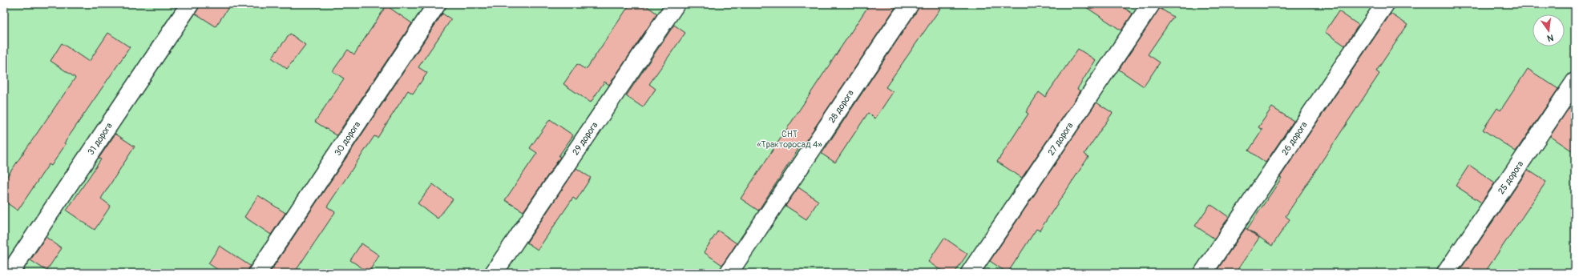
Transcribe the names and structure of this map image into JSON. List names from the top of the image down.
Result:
{
  "streets": {
    "lane": [
      "28 дорога",
      "31 дорога",
      "30 дорога",
      "29 дорога",
      "27 дорога",
      "26 дорога",
      "25 дорога"
    ]
  },
  "parks": ["СНТ «Тракторосад 4»"],
  "north": "bottom"
}
